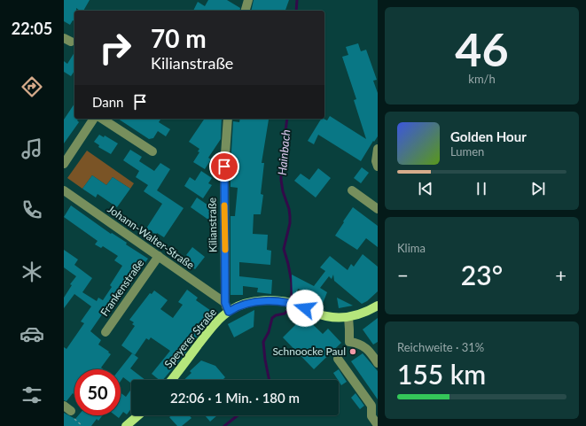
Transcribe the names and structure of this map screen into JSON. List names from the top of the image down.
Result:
{
  "streets": {
    "main road": ["Speyerer Straße"],
    "street": ["Kilianstraße", "Johann-Walter-Straße", "Frankenstraße"]
  },
  "crossings": [
    ["Kilianstraße", "Johann-Walter-Straße"],
    ["Kilianstraße", "Speyerer Straße"],
    ["Johann-Walter-Straße", "Frankenstraße"]
  ],
  "water": ["Hainbach"],
  "places": ["Schnoocke Paul"],
  "page": {
    "tabs": "22:05",
    "tile": [
      ["46", "km/h"],
      "Klima",
      ["Reichweite · 31%", "155 km"]
    ],
    "turn": ["70 m", "Kilianstraße"],
    "then": "Dann",
    "song": ["Golden Hour", "Lumen"],
    "heat": ["−", "23°", "+"],
    "limit": "50",
    "trip": "22:06 · 1 Min. · 180 m"
  }
}
